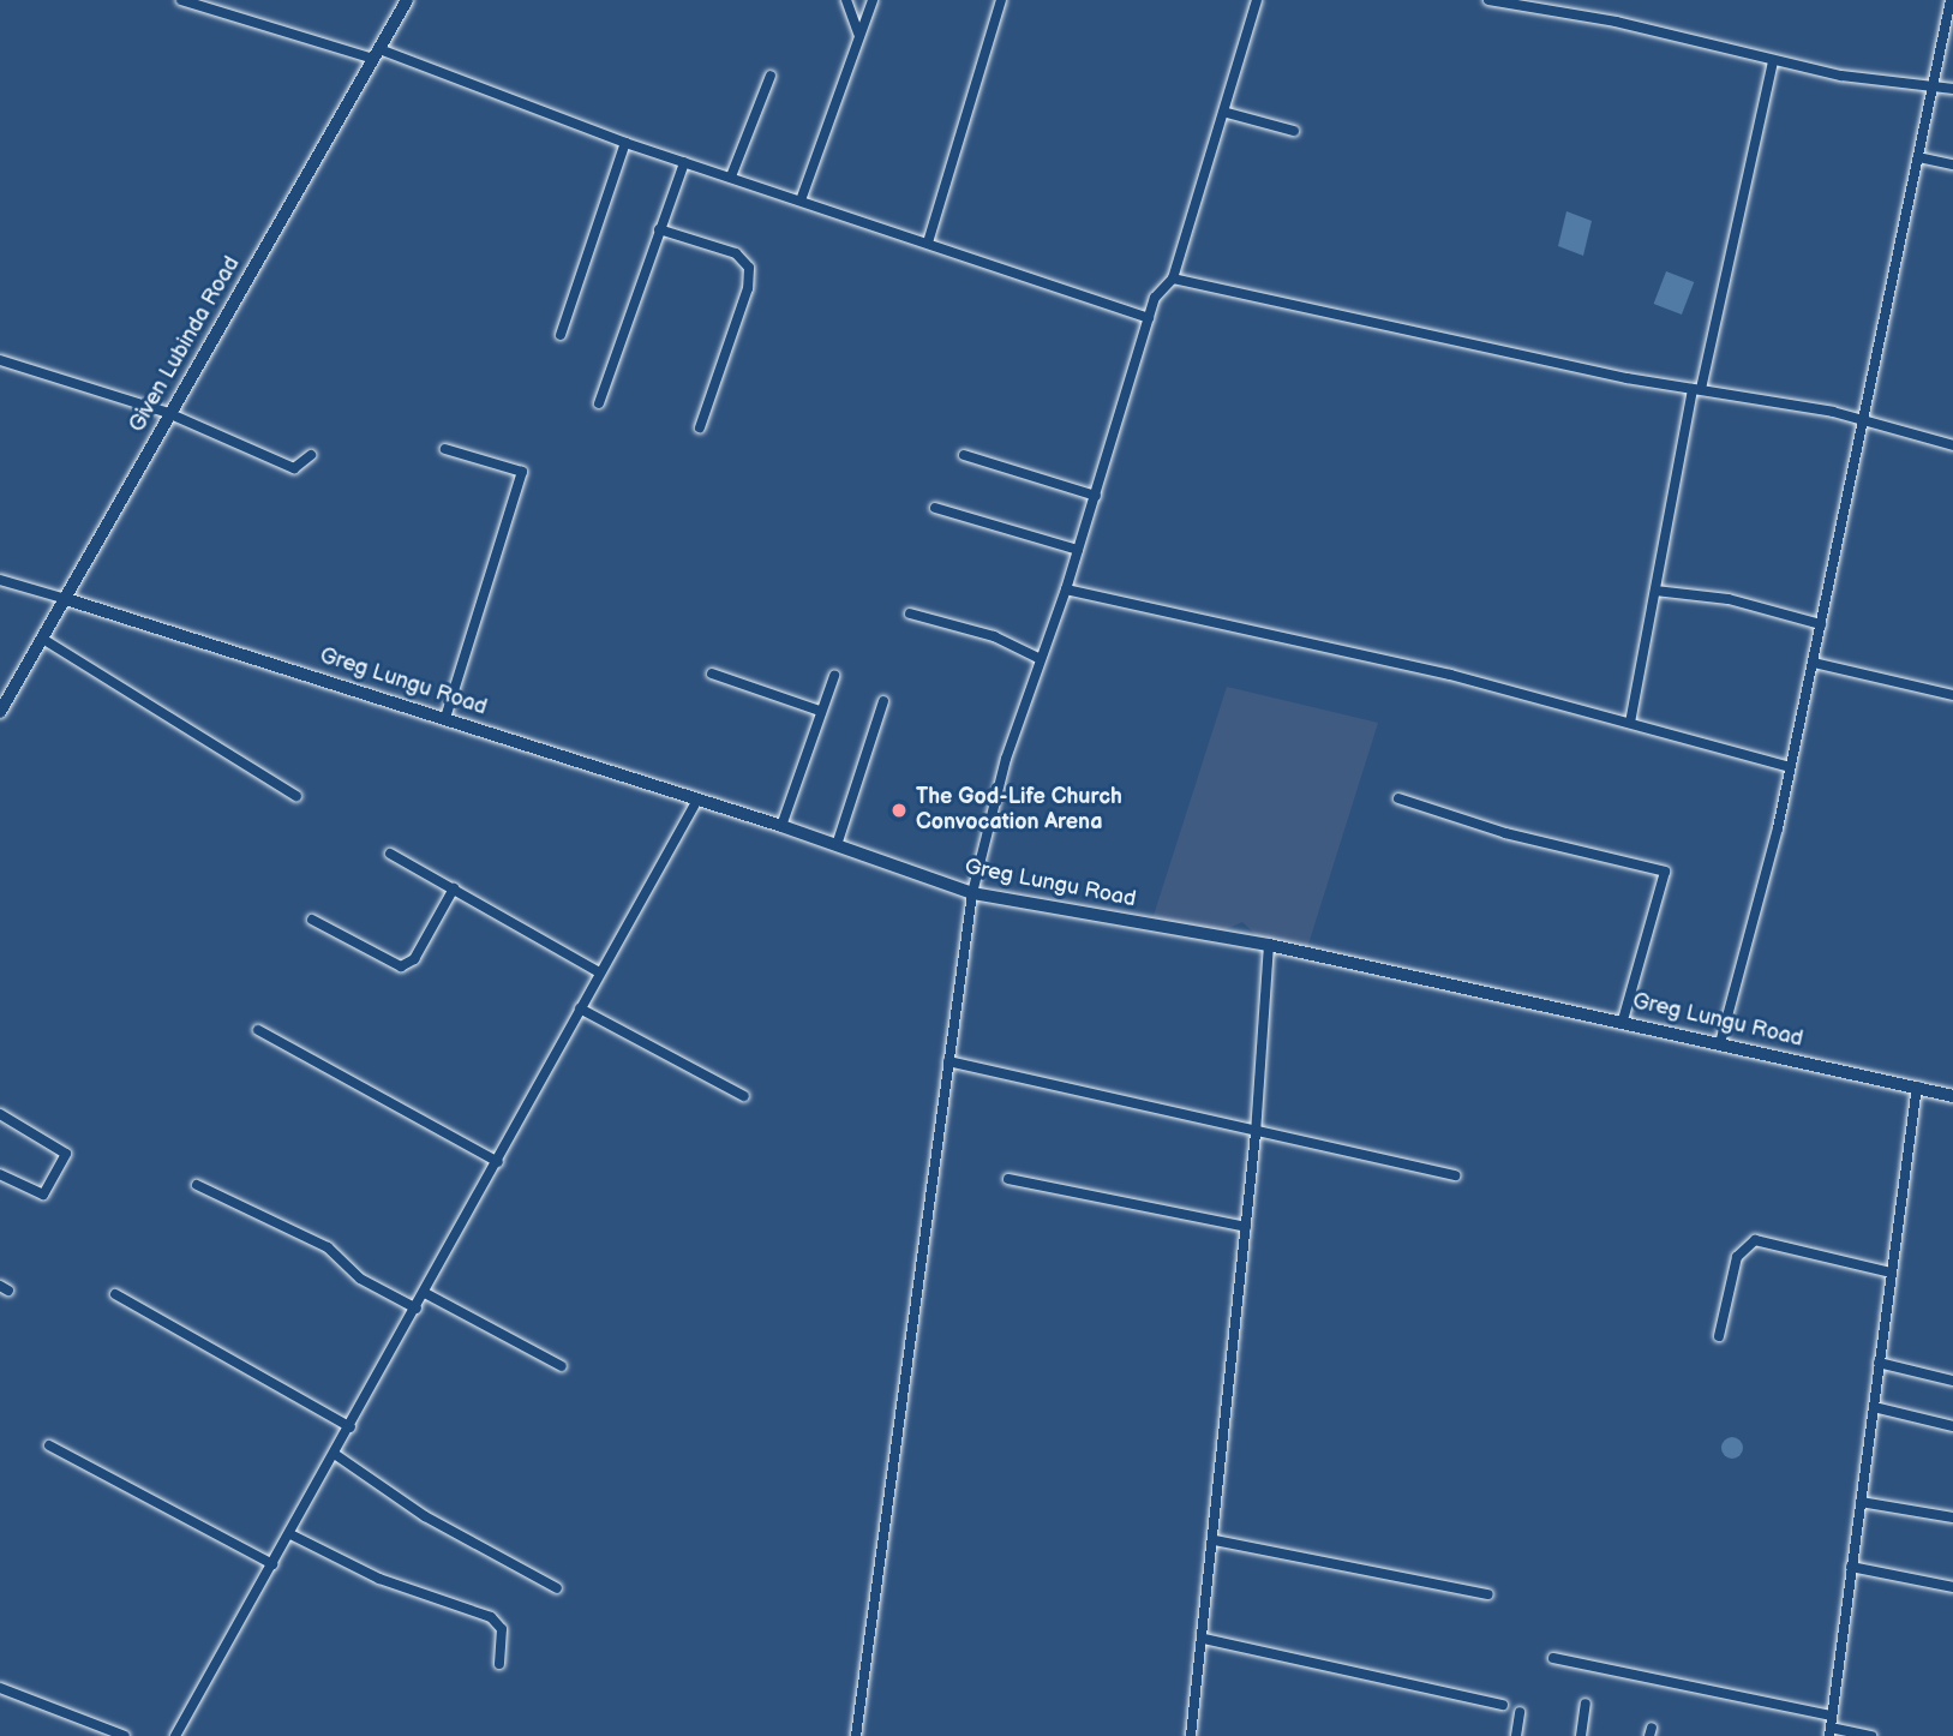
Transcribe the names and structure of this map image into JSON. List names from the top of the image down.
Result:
{
  "streets": {
    "street": ["Given Lubinda Road", "Greg Lungu Road"]
  },
  "crossings": [
    ["Given Lubinda Road", "Greg Lungu Road"]
  ],
  "places": ["The God-Life Church Convocation Arena"]
}
